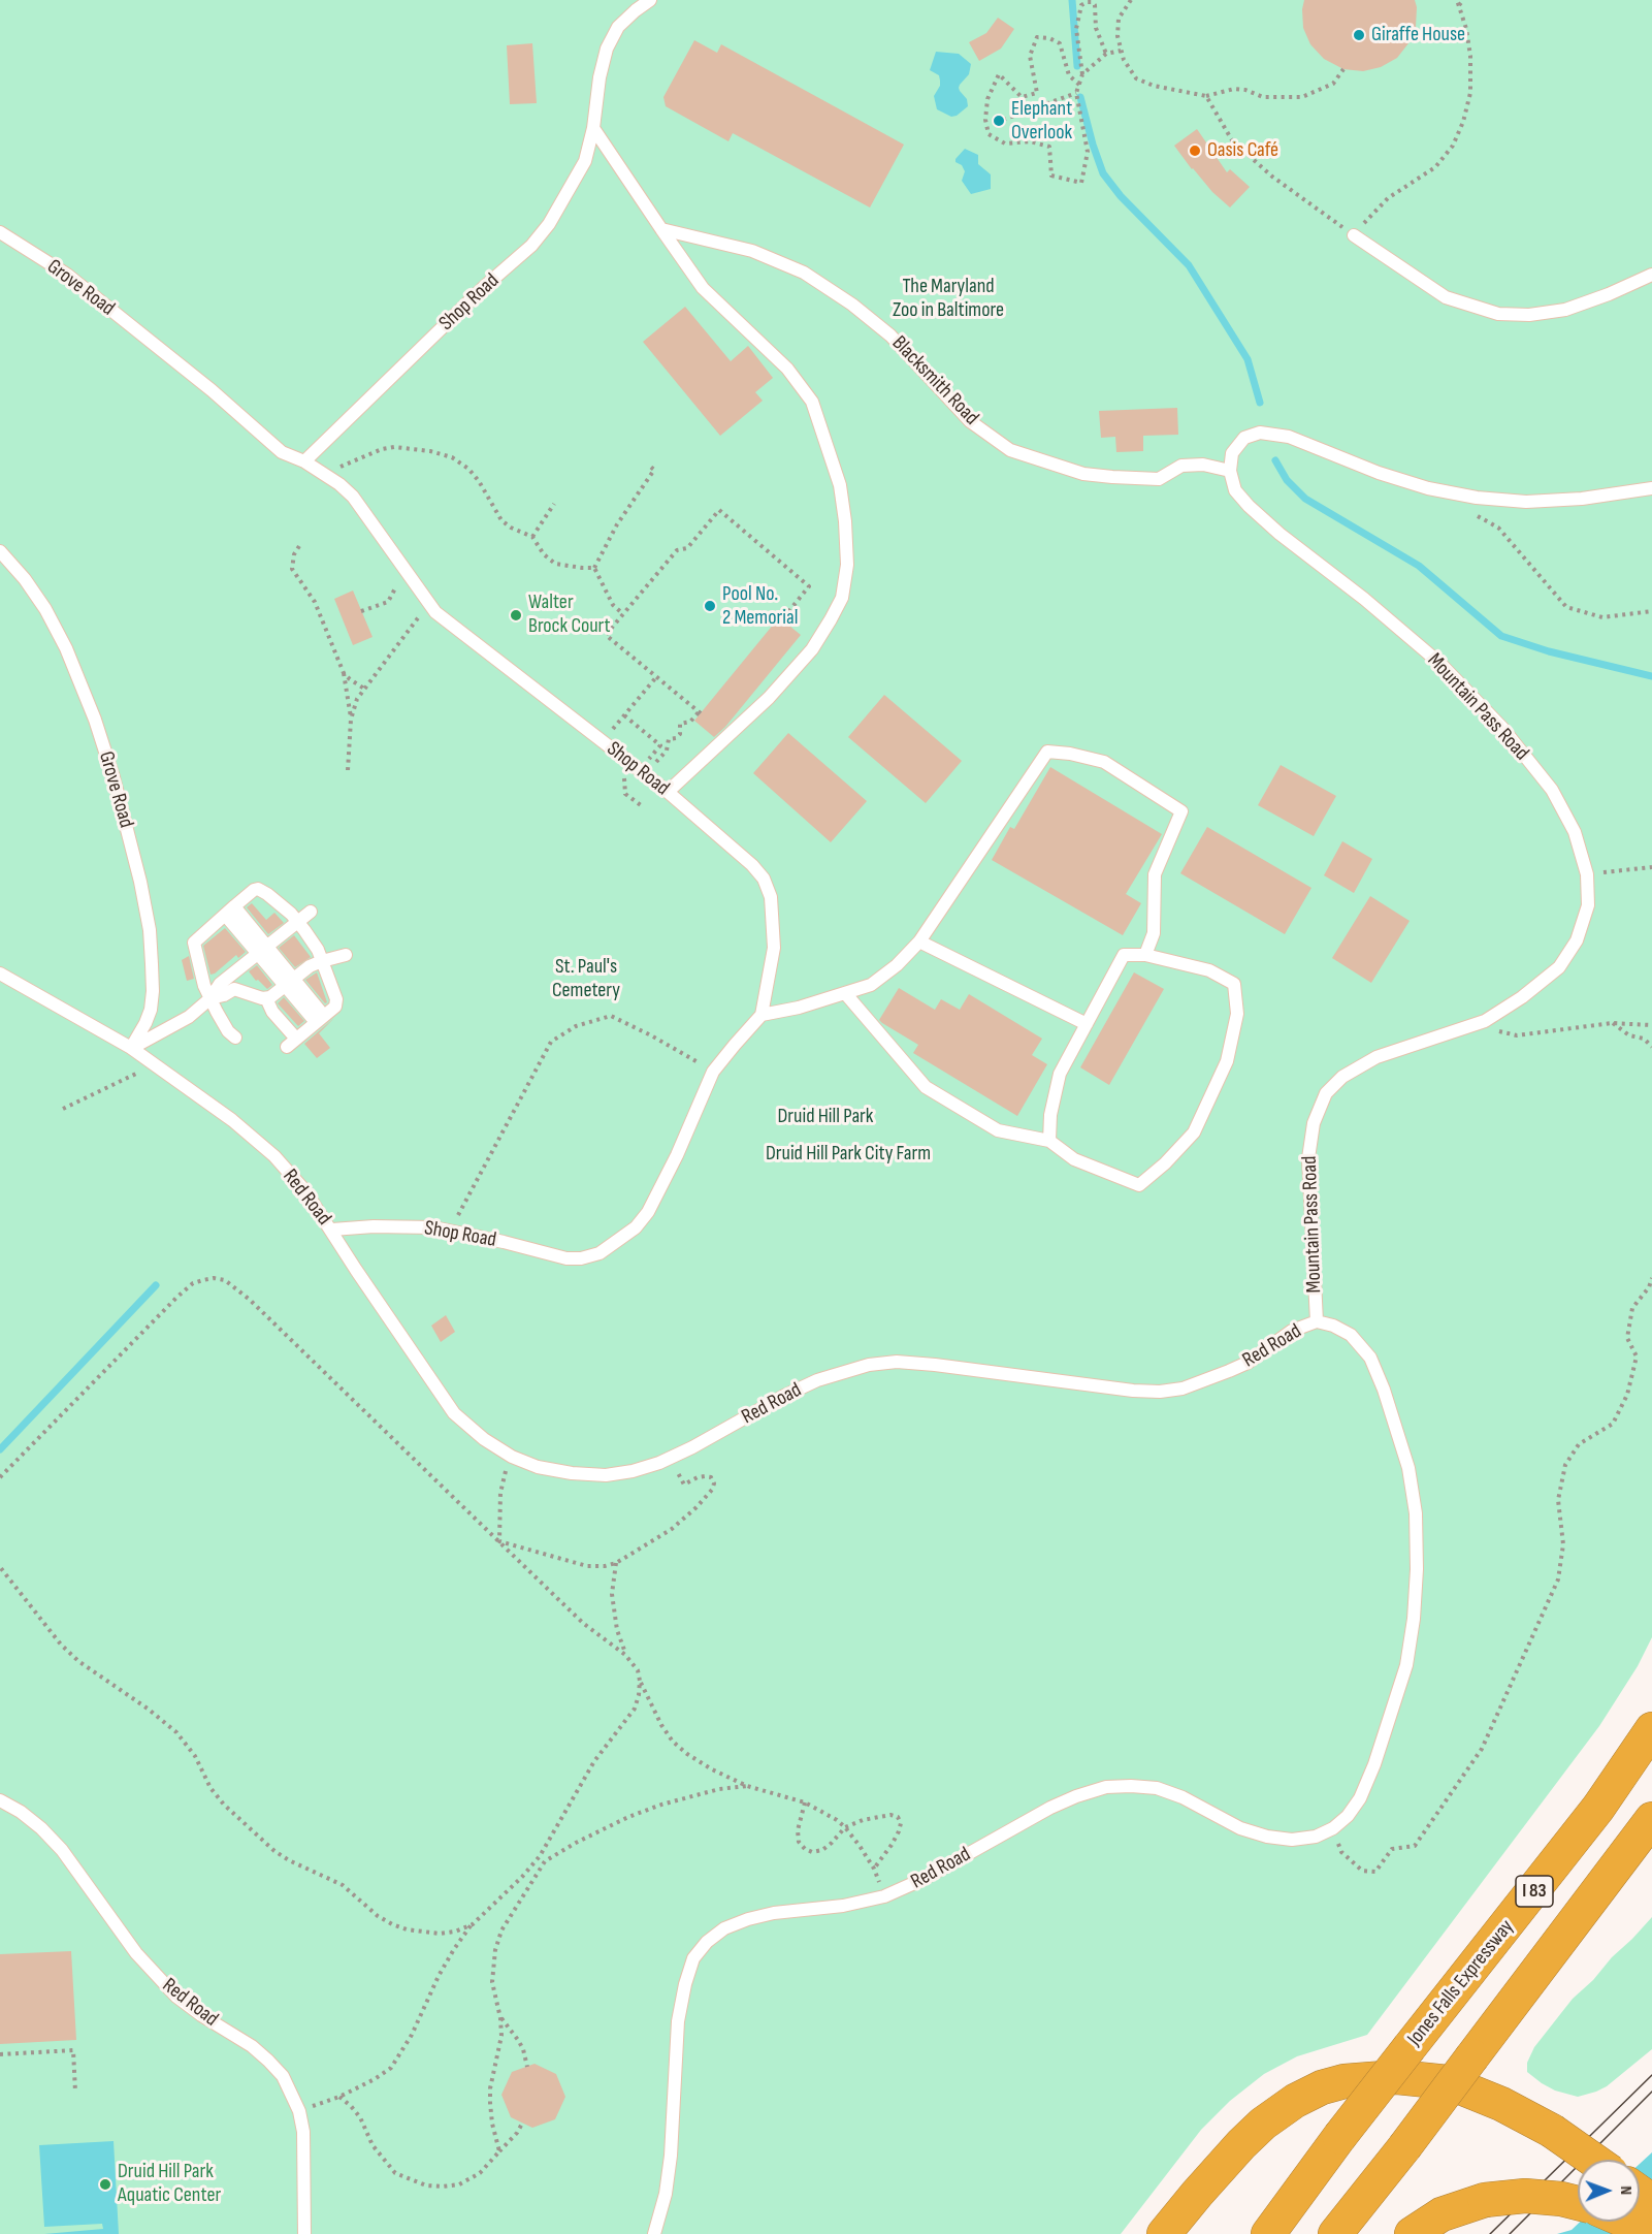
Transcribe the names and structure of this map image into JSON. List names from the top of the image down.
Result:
{
  "streets": {
    "highway": ["I 83", "Jones Falls Expressway"],
    "lane": [
      "Grove Road",
      "Shop Road",
      "Blacksmith Road",
      "Mountain Pass Road",
      "Red Road"
    ]
  },
  "crossings": [
    ["Grove Road", "Shop Road"],
    ["Grove Road", "Red Road"],
    ["Shop Road", "Red Road"],
    ["Blacksmith Road", "Mountain Pass Road"],
    ["Mountain Pass Road", "Red Road"]
  ],
  "parks": [
    "The Maryland Zoo in Baltimore",
    "St. Paul's Cemetery",
    "Druid Hill Park",
    "Druid Hill Park City Farm"
  ],
  "places": [
    "Giraffe House",
    "Elephant Overlook",
    "Oasis Café",
    "Pool No. 2 Memorial",
    "Walter Brock Court",
    "Druid Hill Park Aquatic Center"
  ],
  "north": "right"
}
